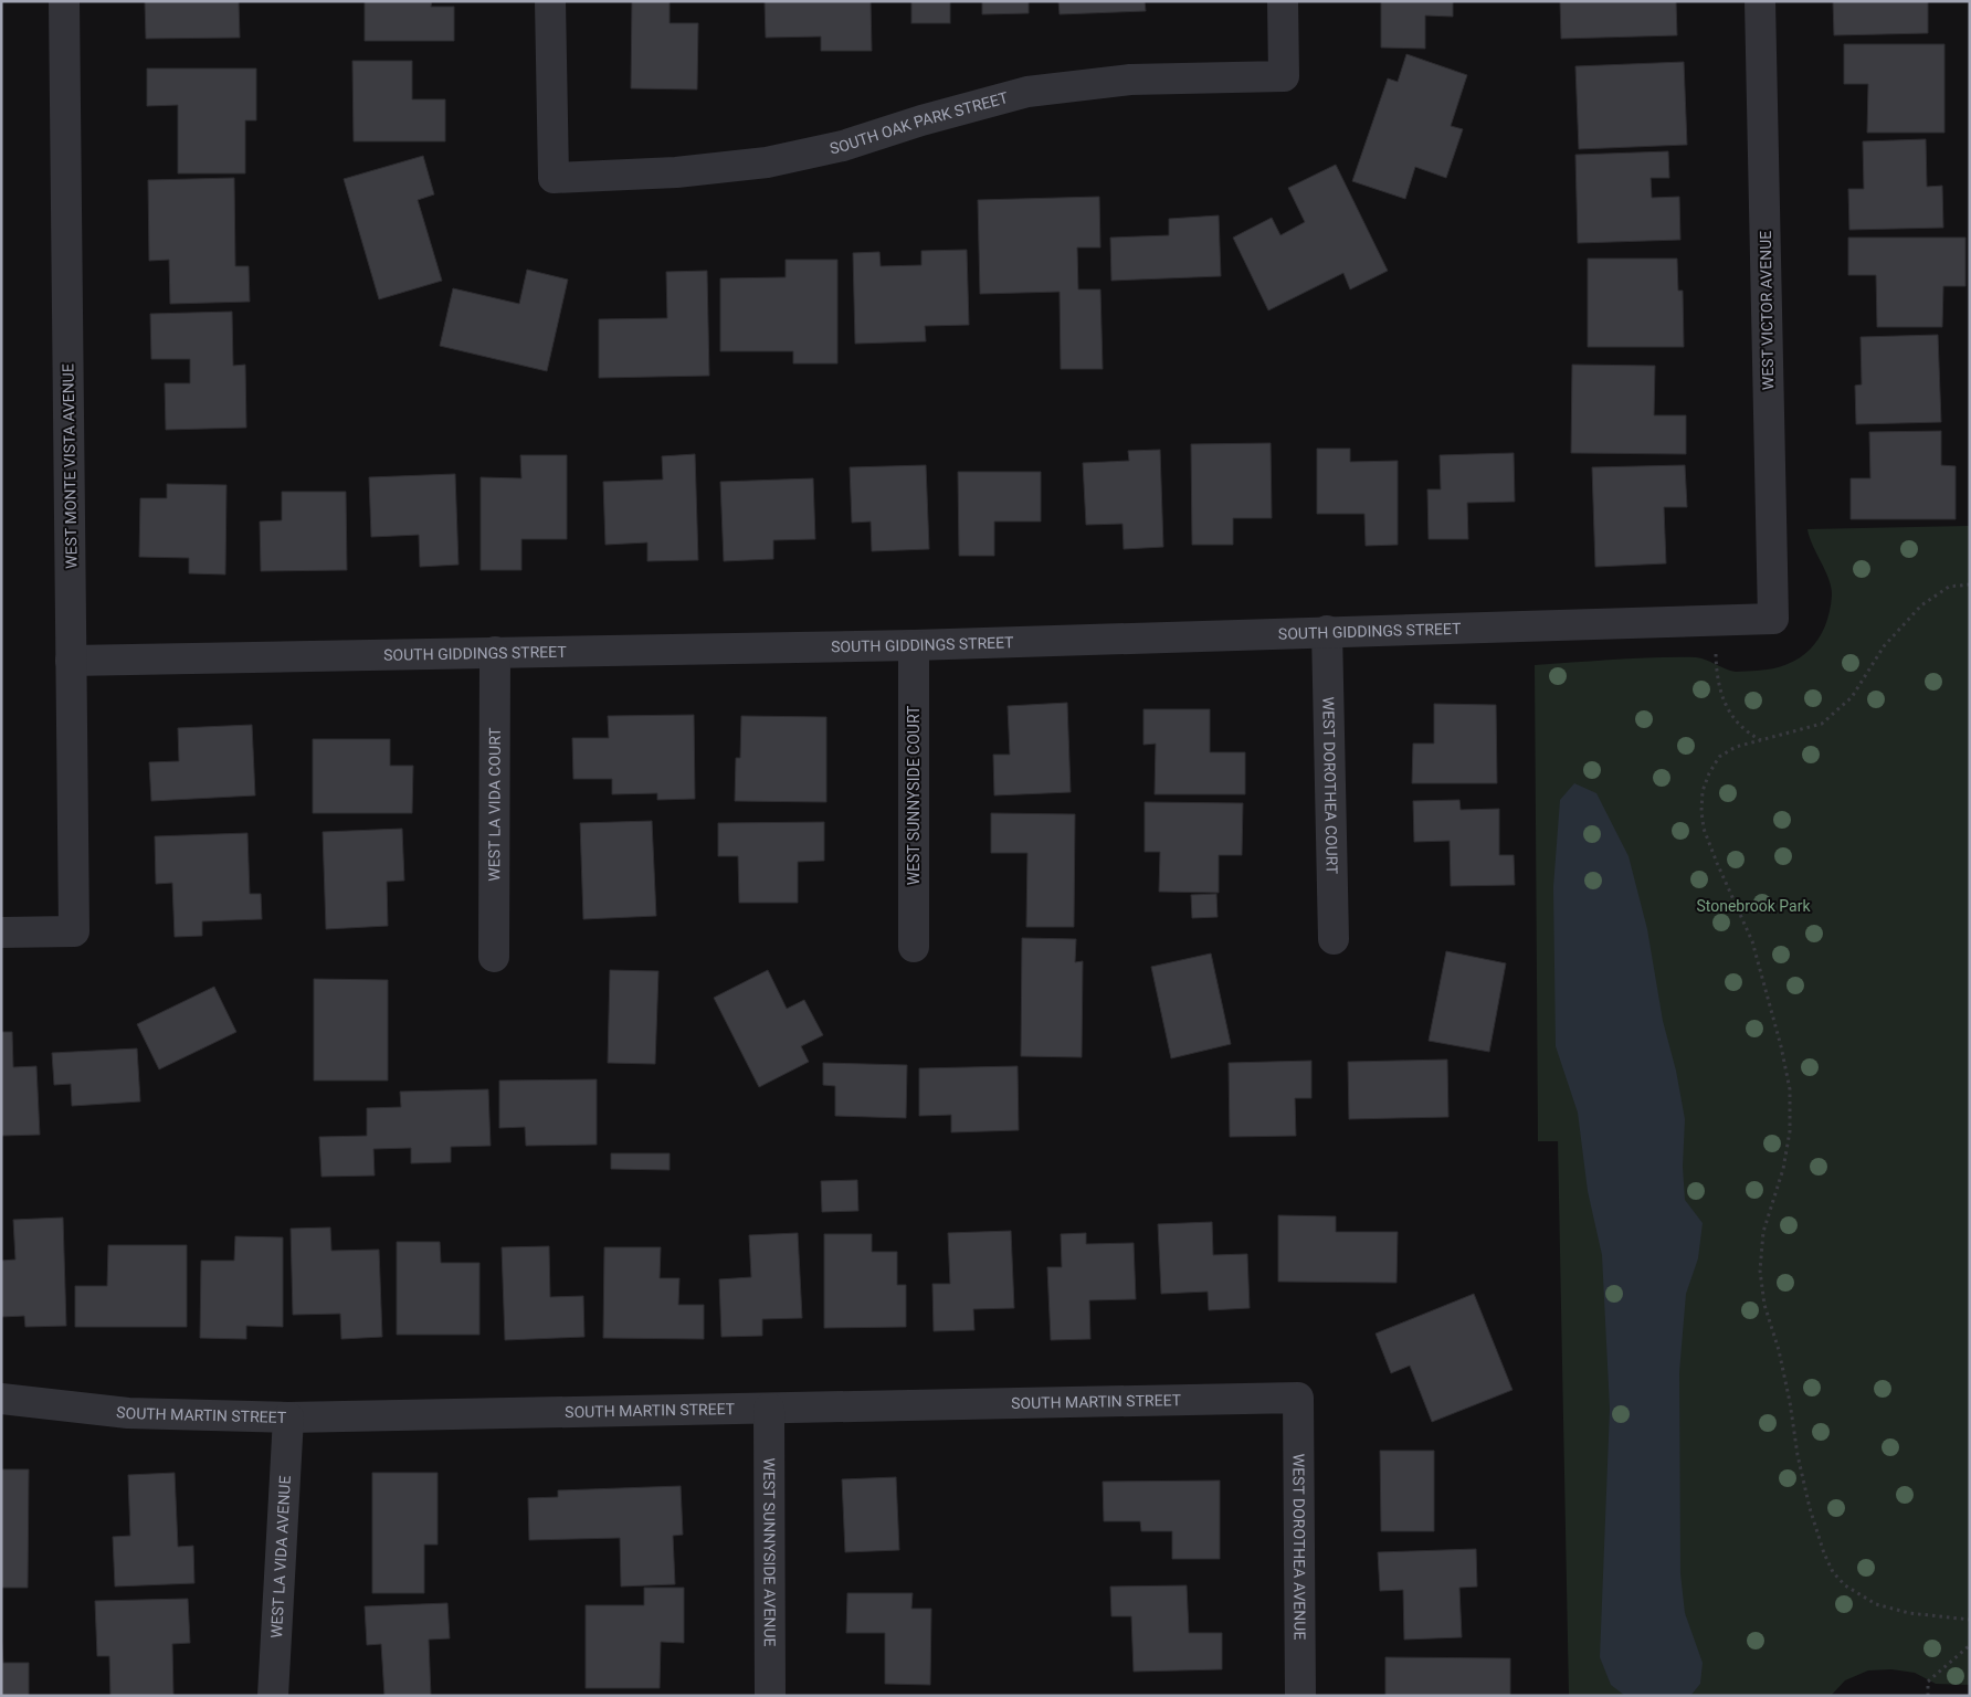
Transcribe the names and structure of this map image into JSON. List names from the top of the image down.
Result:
{
  "streets": {
    "street": [
      "SOUTH OAK PARK STREET",
      "WEST VICTOR AVENUE",
      "WEST MONTE VISTA AVENUE",
      "SOUTH GIDDINGS STREET",
      "WEST DOROTHEA COURT",
      "WEST SUNNYSIDE COURT",
      "WEST LA VIDA COURT",
      "SOUTH MARTIN STREET",
      "WEST DOROTHEA AVENUE",
      "WEST SUNNYSIDE AVENUE",
      "WEST LA VIDA AVENUE"
    ]
  },
  "crossings": [
    ["WEST VICTOR AVENUE", "SOUTH GIDDINGS STREET"],
    ["WEST MONTE VISTA AVENUE", "SOUTH GIDDINGS STREET"],
    ["SOUTH GIDDINGS STREET", "WEST DOROTHEA COURT"],
    ["SOUTH GIDDINGS STREET", "WEST SUNNYSIDE COURT"],
    ["SOUTH GIDDINGS STREET", "WEST LA VIDA COURT"],
    ["SOUTH MARTIN STREET", "WEST DOROTHEA AVENUE"],
    ["SOUTH MARTIN STREET", "WEST SUNNYSIDE AVENUE"],
    ["SOUTH MARTIN STREET", "WEST LA VIDA AVENUE"]
  ],
  "parks": ["Stonebrook Park"]
}
